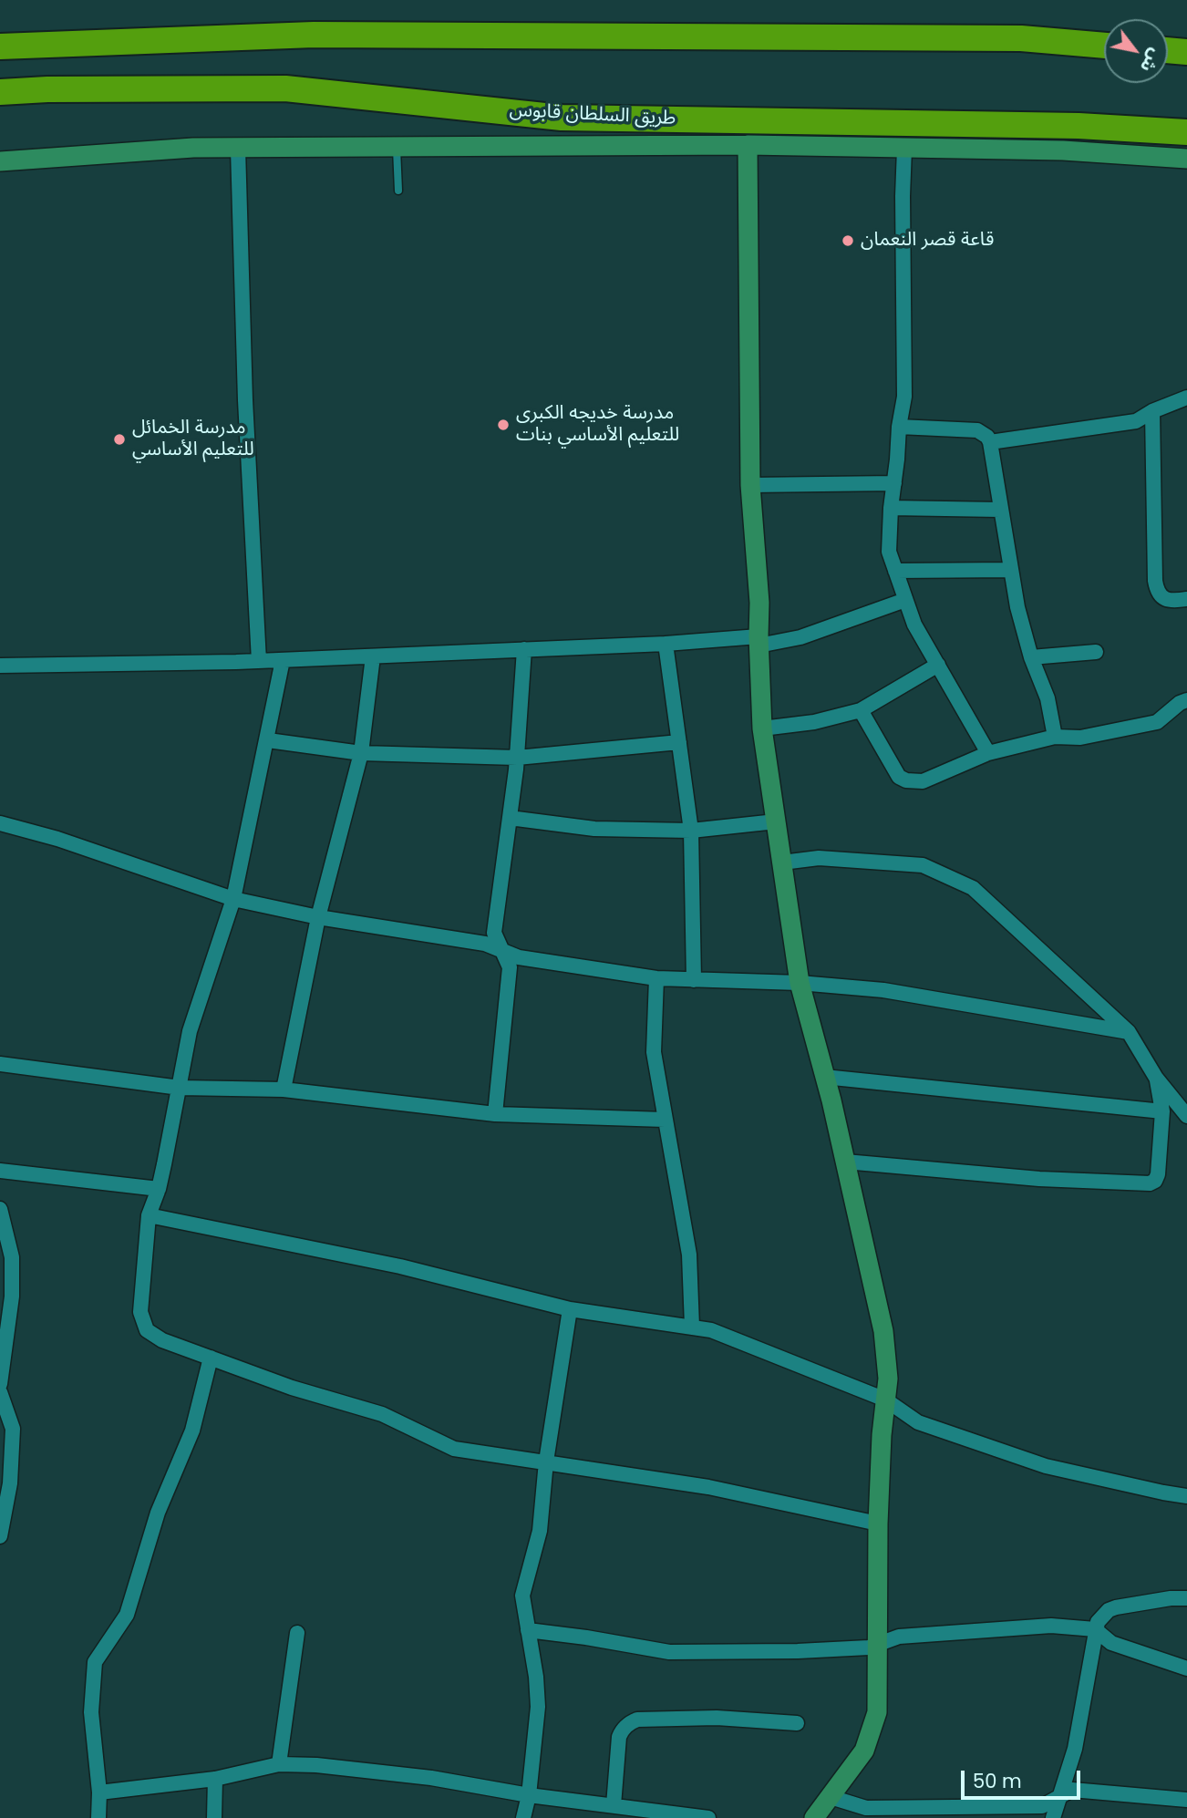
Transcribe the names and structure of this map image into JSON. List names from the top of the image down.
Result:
{
  "streets": {
    "highway": ["طريق السلطان قابوس"]
  },
  "places": ["قاعة قصر النعمان", "مدرسة خديجه الكبرى للتعليم الأساسي بنات", "مدرسة الخمائل للتعليم الأساسي"],
  "scale_bar": "50 m",
  "north": "bottom right"
}
